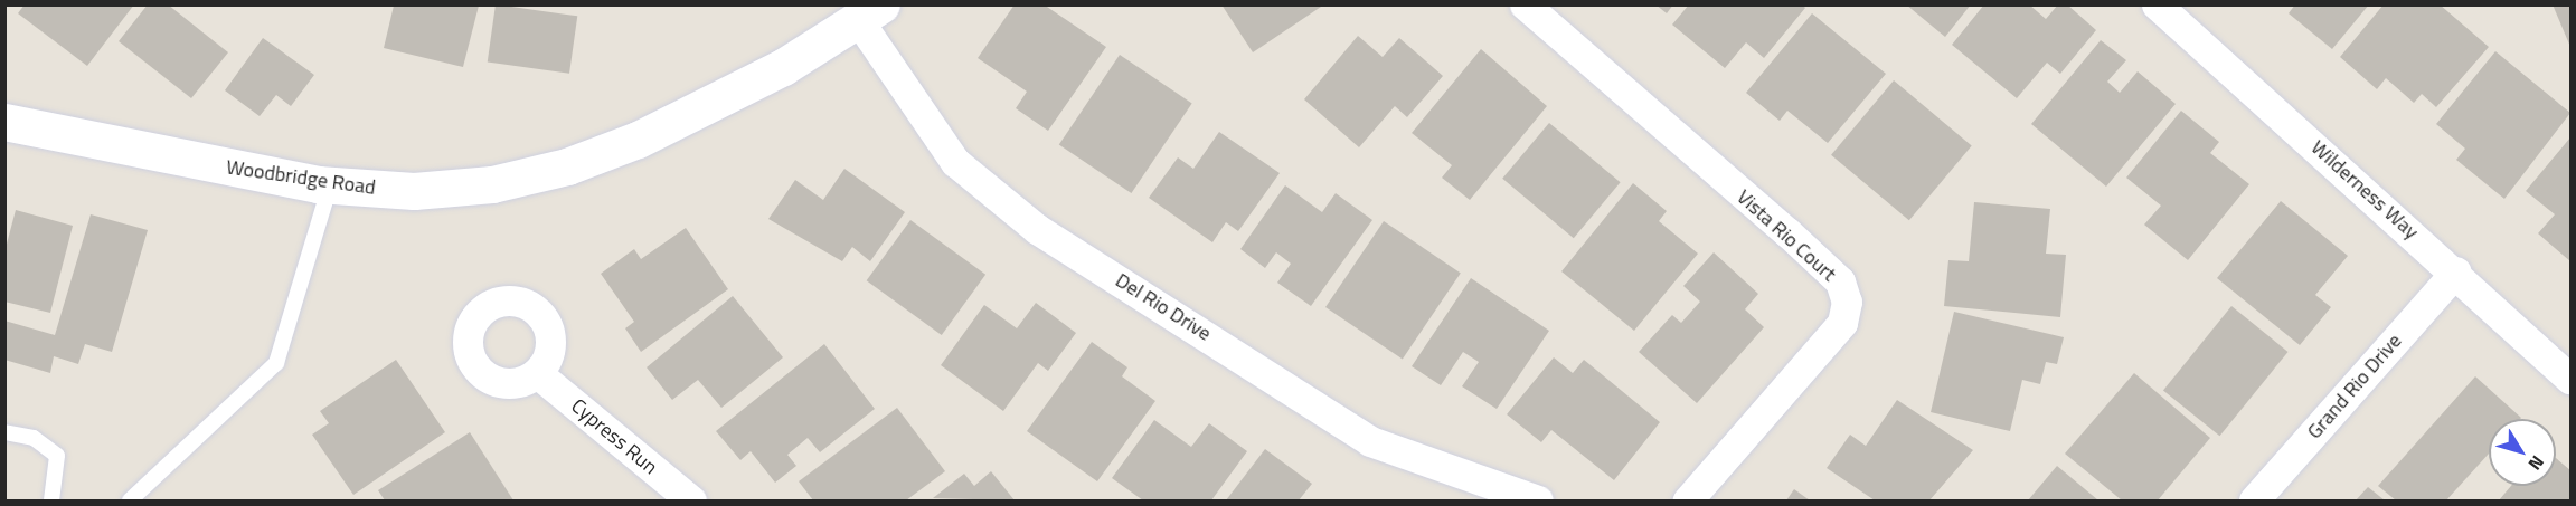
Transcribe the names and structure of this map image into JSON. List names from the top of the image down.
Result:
{
  "streets": {
    "street": [
      "Woodbridge Road",
      "Wilderness Way",
      "Vista Rio Court",
      "Del Rio Drive",
      "Grand Rio Drive",
      "Cypress Run"
    ]
  },
  "crossings": [
    ["Woodbridge Road", "Del Rio Drive"],
    ["Wilderness Way", "Grand Rio Drive"]
  ],
  "north": "bottom right"
}
